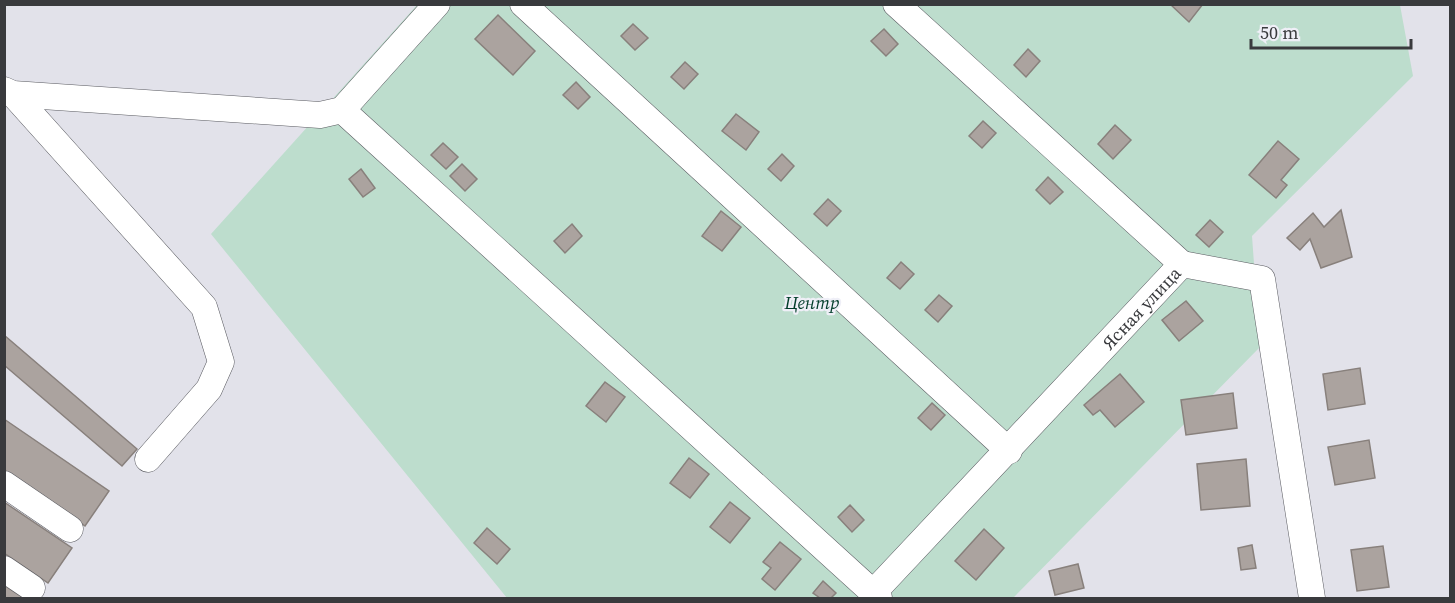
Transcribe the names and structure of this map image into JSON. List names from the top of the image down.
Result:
{
  "streets": {
    "street": ["Ясная улица"]
  },
  "parks": ["Центр"],
  "scale_bar": "50 m"
}
